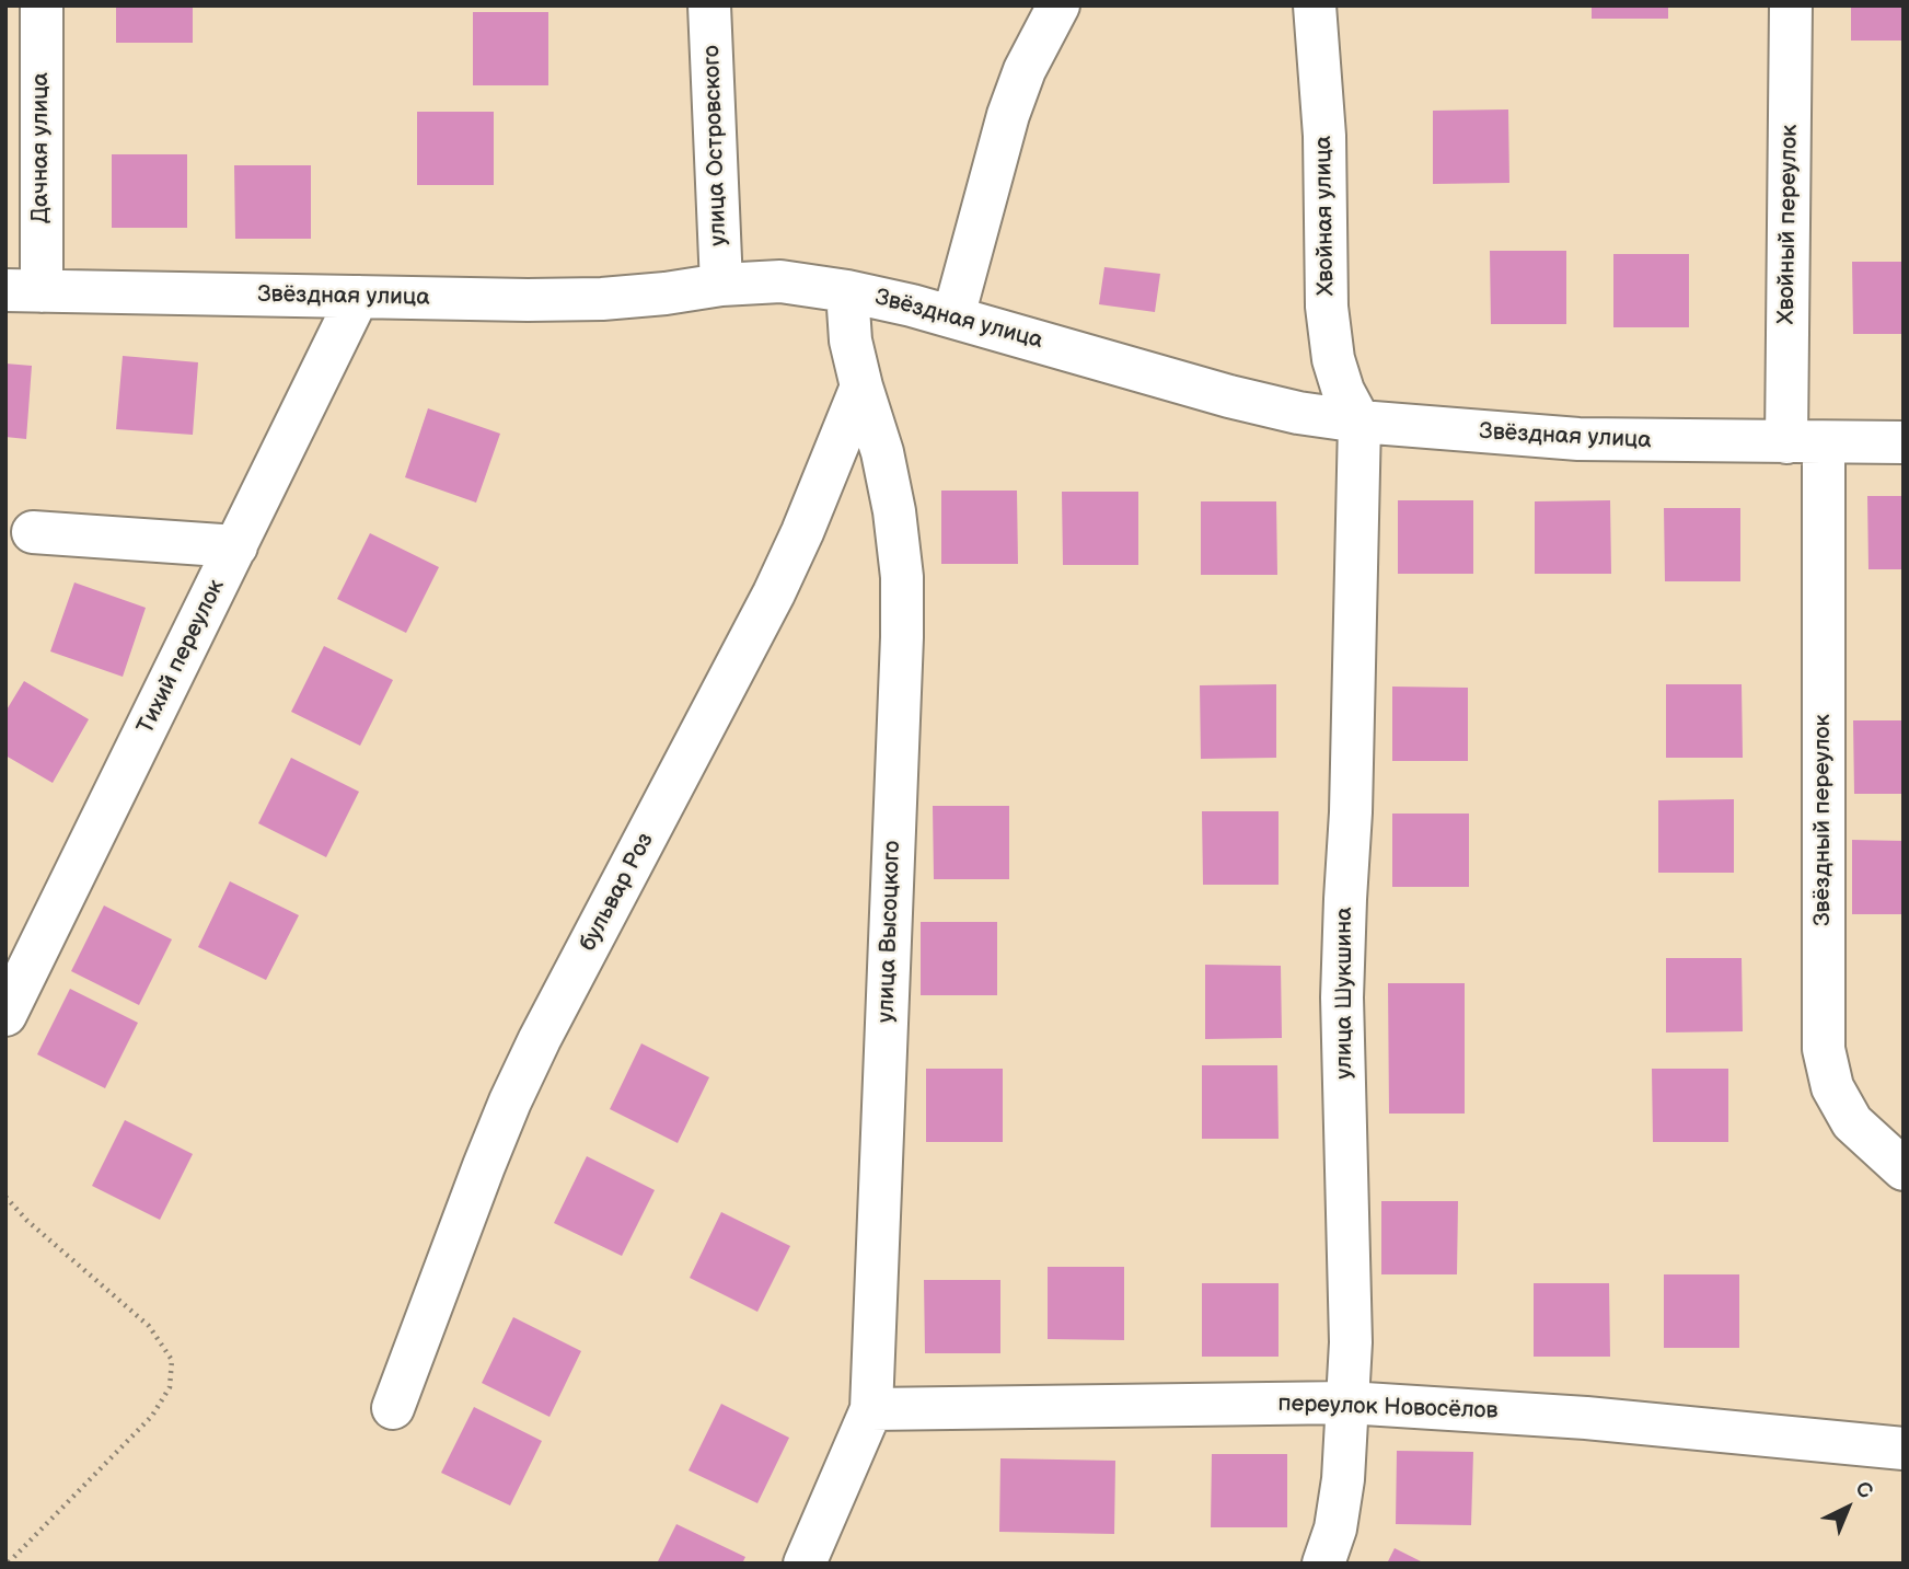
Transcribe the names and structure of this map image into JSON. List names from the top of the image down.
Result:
{
  "streets": {
    "street": [
      "улица Островского",
      "Дачная улица",
      "Хвойная улица",
      "Хвойный переулок",
      "Звёздная улица",
      "Тихий переулок",
      "Звёздный переулок",
      "бульвар Роз",
      "улица Высоцкого",
      "улица Шукшина",
      "переулок Новосёлов"
    ]
  },
  "crossings": [
    ["улица Островского", "Звёздная улица"],
    ["Дачная улица", "Звёздная улица"],
    ["Хвойная улица", "Звёздная улица"],
    ["Хвойная улица", "улица Шукшина"],
    ["Хвойный переулок", "Звёздная улица"],
    ["Хвойный переулок", "Звёздный переулок"],
    ["Звёздная улица", "Тихий переулок"],
    ["Звёздная улица", "Звёздный переулок"],
    ["Звёздная улица", "улица Высоцкого"],
    ["Звёздная улица", "улица Шукшина"],
    ["бульвар Роз", "улица Высоцкого"],
    ["улица Высоцкого", "переулок Новосёлов"],
    ["улица Шукшина", "переулок Новосёлов"]
  ],
  "north": "top right"
}
